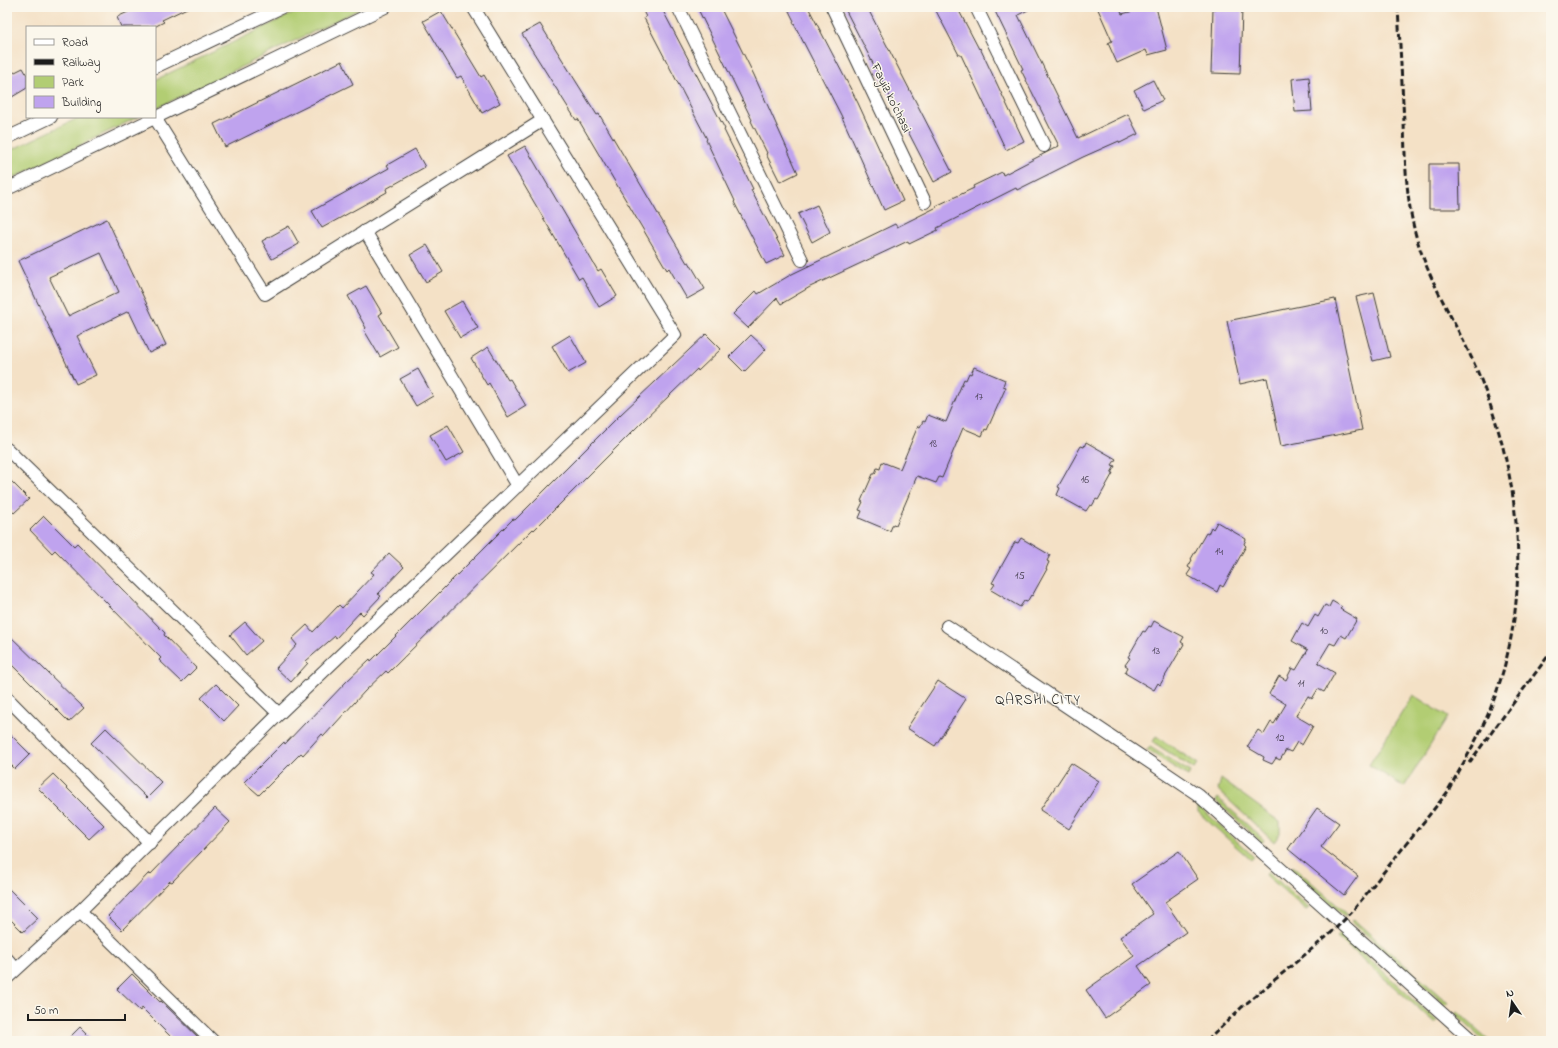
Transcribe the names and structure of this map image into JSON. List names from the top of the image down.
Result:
{
  "streets": {
    "street": ["Fayiz ko'chasi"]
  },
  "districts": ["QARSHI CITY"],
  "house_numbers": [
    "17",
    "18",
    "16",
    "14",
    "15",
    "10",
    "13",
    "11",
    "12"
  ],
  "legend": [
    "Road",
    "Railway",
    "Park",
    "Building"
  ],
  "scale_bar": "50 m",
  "north": "top"
}
